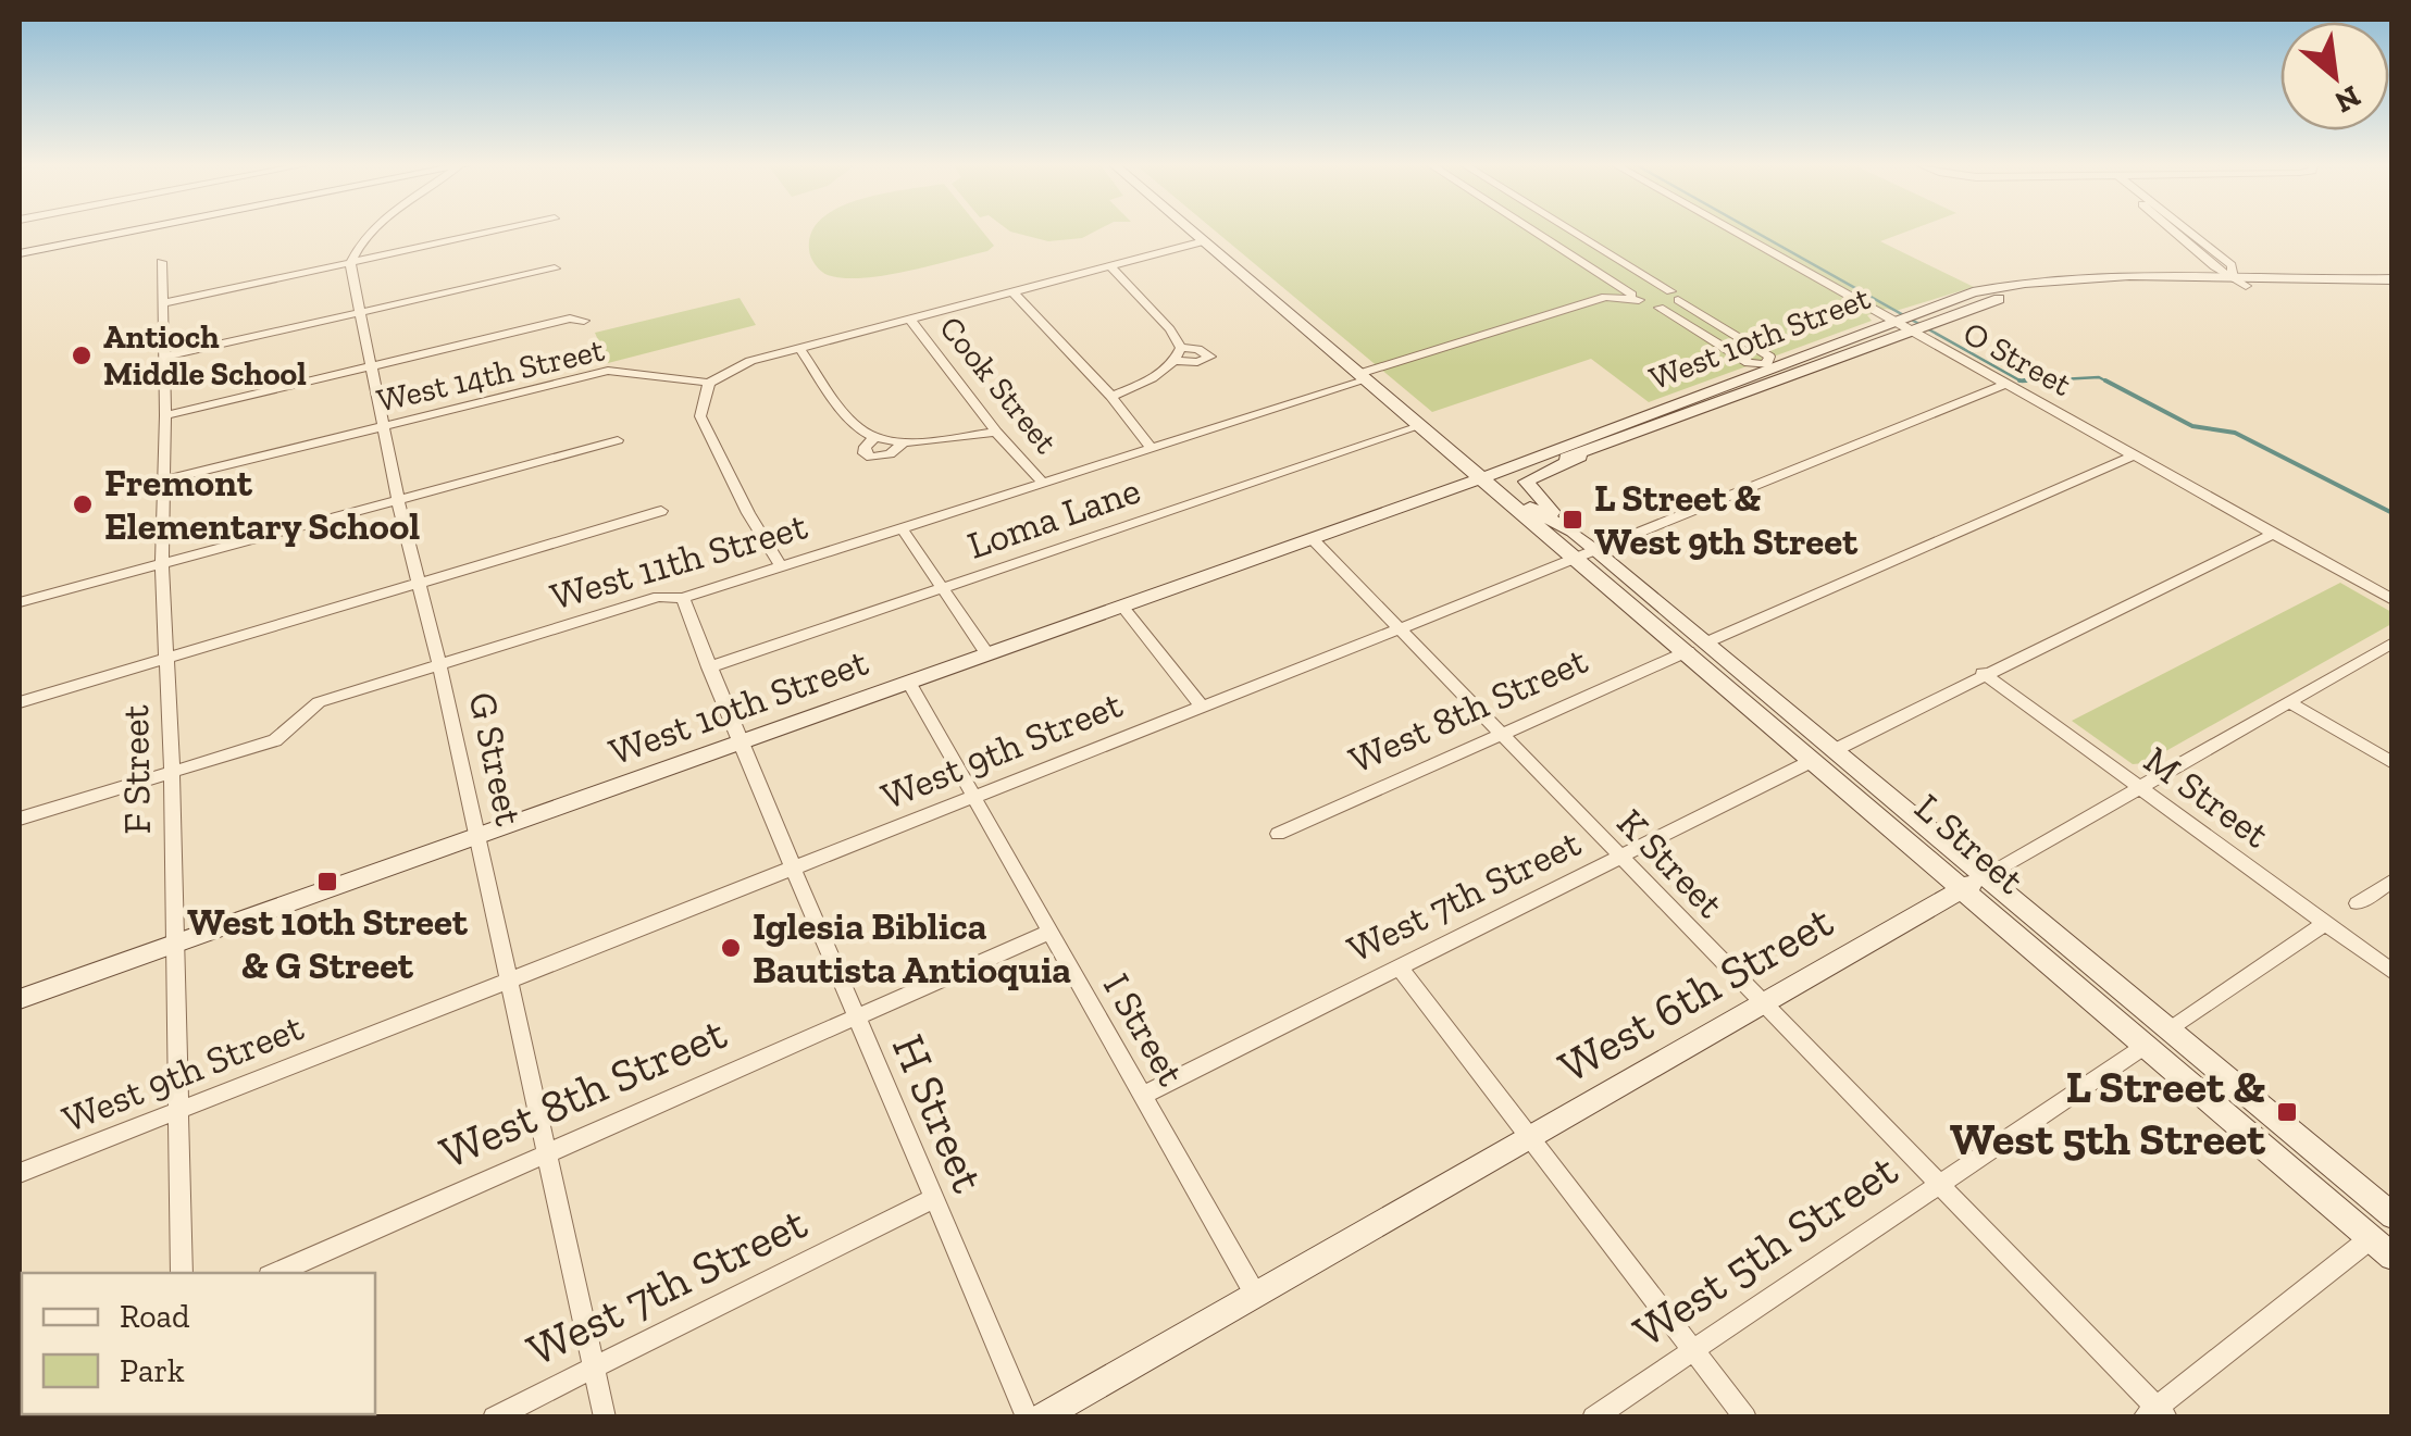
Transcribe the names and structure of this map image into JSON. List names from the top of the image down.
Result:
{
  "streets": {
    "main road": ["West 10th Street", "L Street", "West 6th Street"],
    "street": [
      "O Street",
      "West 14th Street",
      "Cook Street",
      "Loma Lane",
      "West 11th Street",
      "West 8th Street",
      "West 9th Street",
      "G Street",
      "F Street",
      "M Street",
      "K Street",
      "West 7th Street",
      "I Street",
      "H Street",
      "West 5th Street"
    ]
  },
  "crossings": [
    ["West 10th Street", "O Street"],
    ["West 10th Street", "G Street"],
    ["West 10th Street", "F Street"],
    ["West 10th Street", "L Street"],
    ["West 10th Street", "K Street"],
    ["West 10th Street", "I Street"],
    ["West 10th Street", "H Street"],
    ["O Street", "West 9th Street"],
    ["O Street", "West 7th Street"],
    ["West 14th Street", "G Street"],
    ["West 14th Street", "F Street"],
    ["Cook Street", "West 11th Street"],
    ["Loma Lane", "L Street"],
    ["Loma Lane", "H Street"],
    ["West 11th Street", "G Street"],
    ["West 11th Street", "F Street"],
    ["West 11th Street", "L Street"],
    ["West 11th Street", "H Street"],
    ["West 8th Street", "G Street"],
    ["West 8th Street", "L Street"],
    ["West 8th Street", "K Street"],
    ["West 8th Street", "I Street"],
    ["West 8th Street", "H Street"],
    ["West 9th Street", "G Street"],
    ["West 9th Street", "F Street"],
    ["West 9th Street", "L Street"],
    ["West 9th Street", "K Street"],
    ["West 9th Street", "I Street"],
    ["West 9th Street", "H Street"],
    ["G Street", "West 7th Street"],
    ["M Street", "West 7th Street"],
    ["M Street", "West 6th Street"],
    ["L Street", "West 7th Street"],
    ["L Street", "West 6th Street"],
    ["L Street", "West 5th Street"],
    ["K Street", "West 7th Street"],
    ["K Street", "West 6th Street"],
    ["K Street", "West 5th Street"],
    ["West 7th Street", "I Street"],
    ["West 7th Street", "H Street"],
    ["West 6th Street", "I Street"]
  ],
  "places": {
    "other": ["Antioch Middle School", "Fremont Elementary School", "Iglesia Biblica Bautista Antioquia"],
    "transit": ["L Street & West 9th Street", "West 10th Street & G Street", "L Street & West 5th Street"]
  },
  "legend": ["Road", "Park"],
  "north": "bottom right"
}
